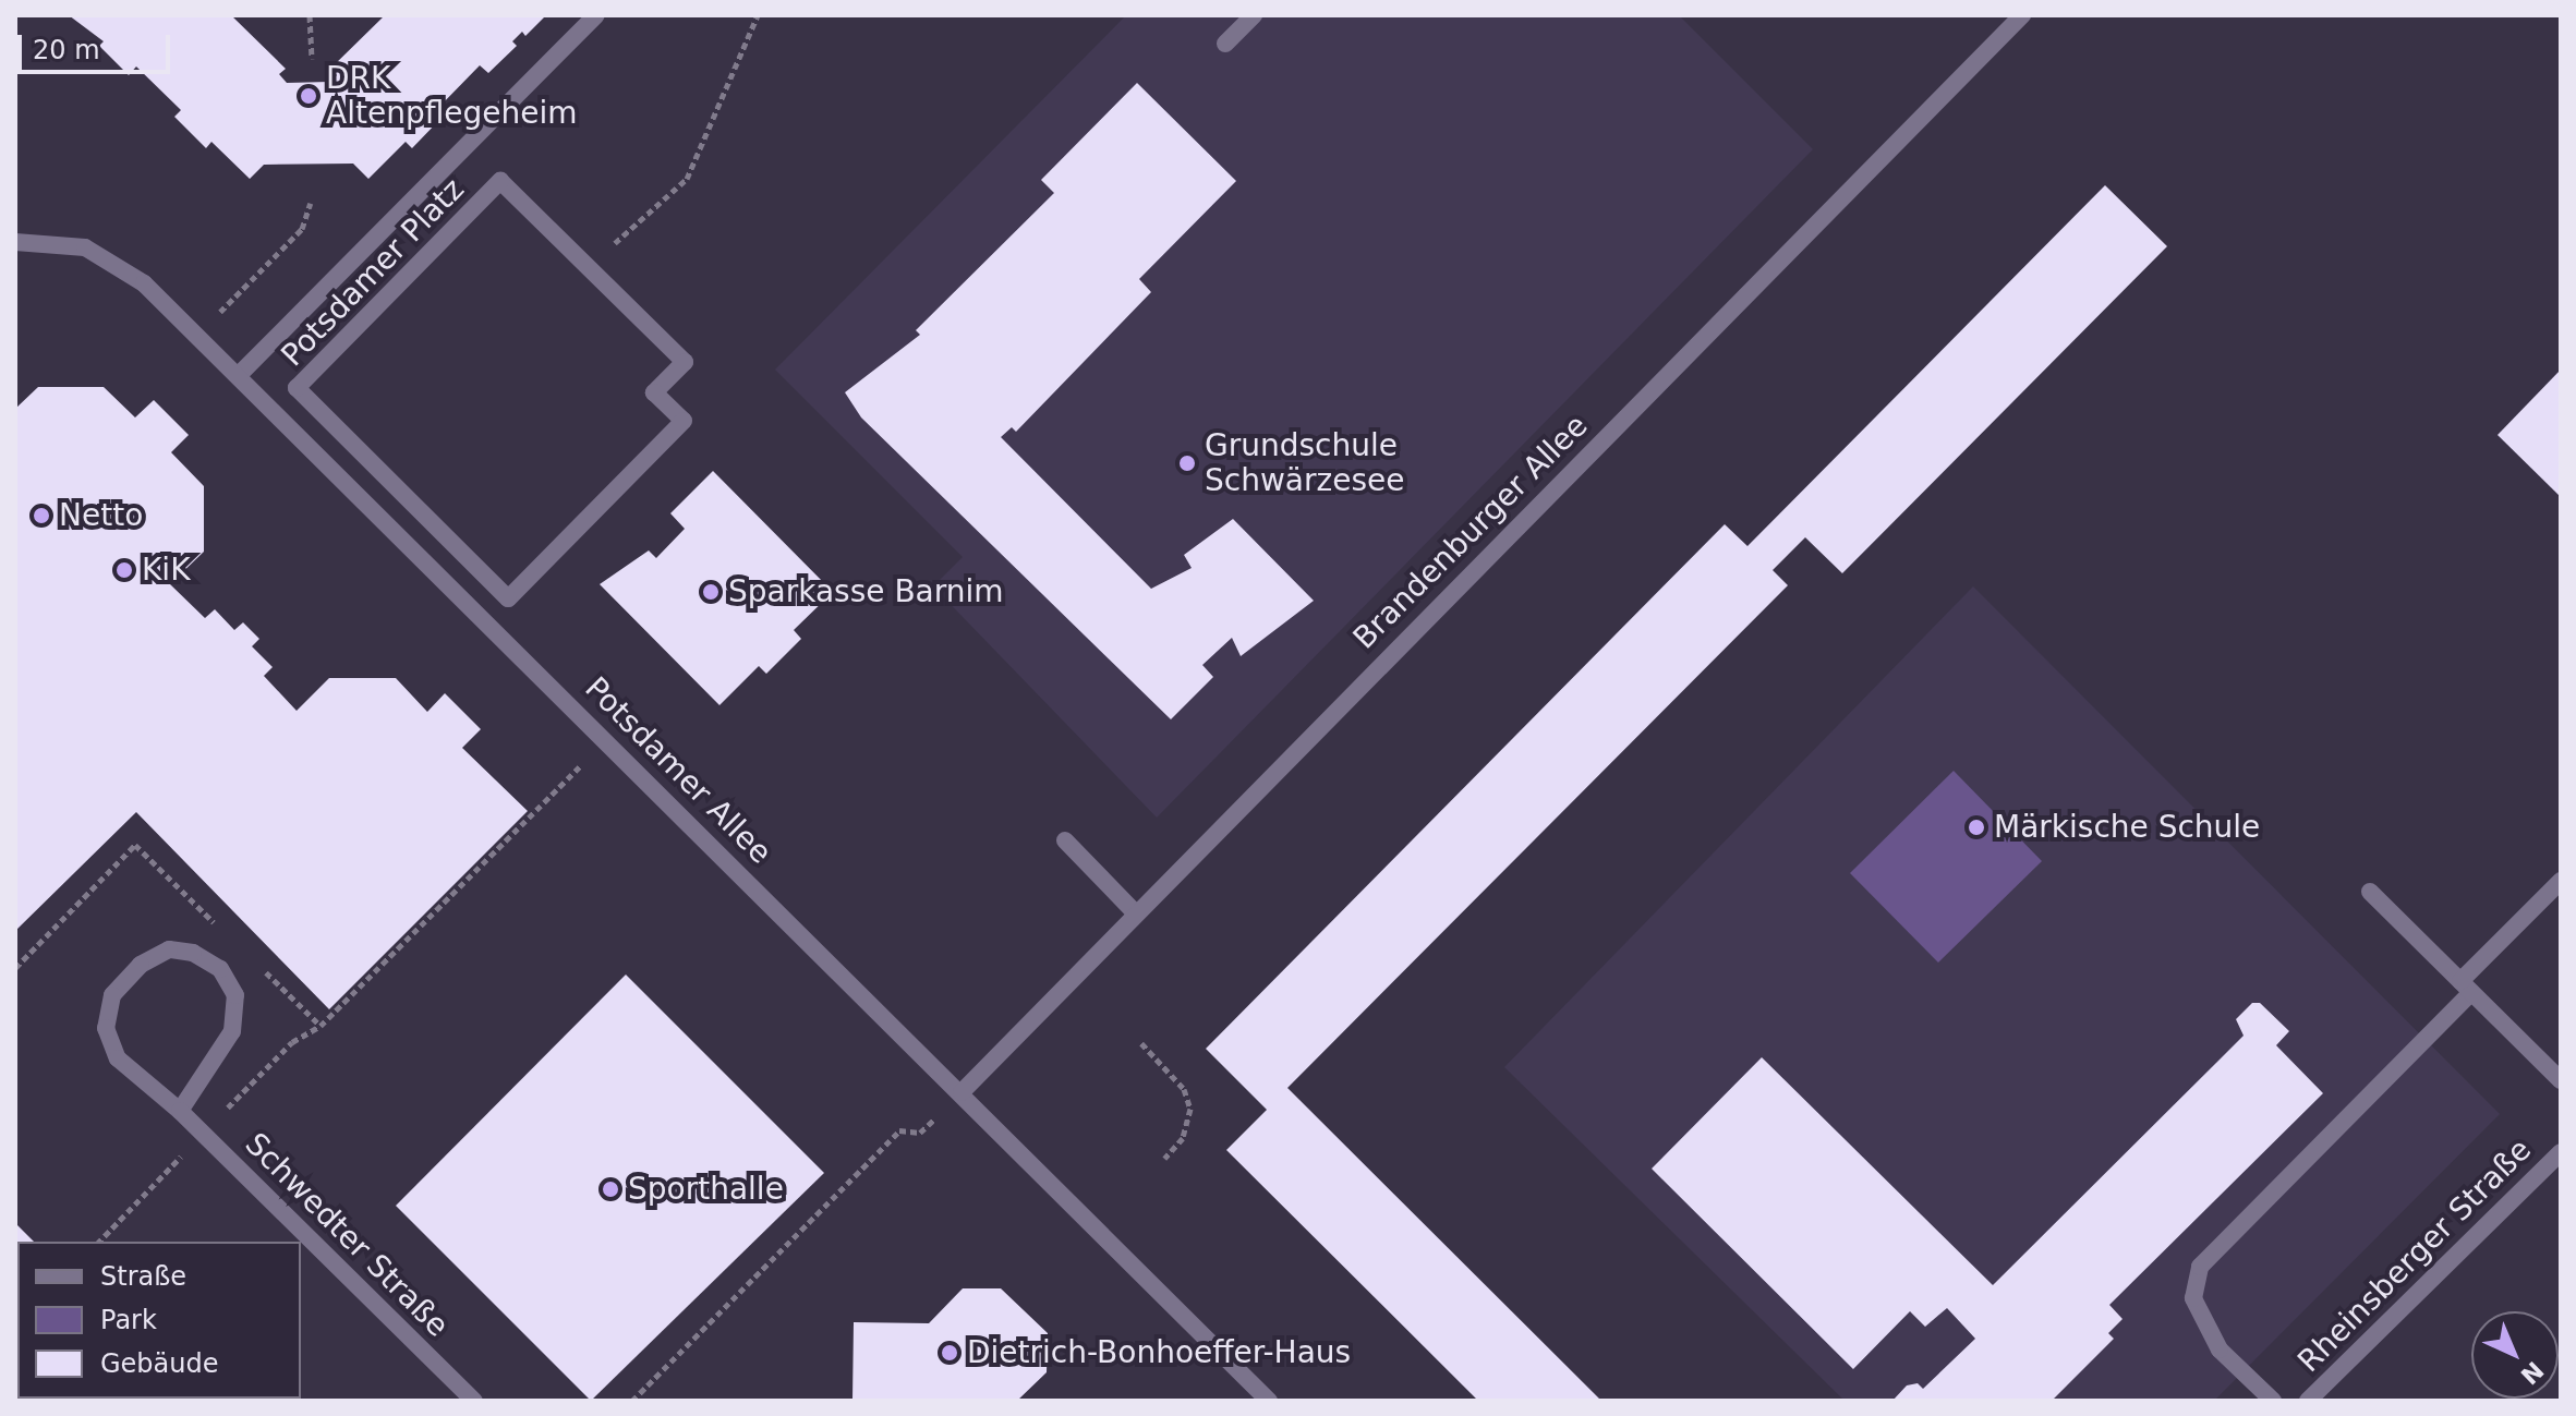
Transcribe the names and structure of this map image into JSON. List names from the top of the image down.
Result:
{
  "streets": {
    "street": [
      "Potsdamer Platz",
      "Brandenburger Allee",
      "Potsdamer Allee",
      "Schwedter Straße",
      "Rheinsberger Straße"
    ]
  },
  "crossings": [
    ["Brandenburger Allee", "Potsdamer Allee"]
  ],
  "places": [
    "DRK Altenpflegeheim",
    "Grundschule Schwärzesee",
    "Netto",
    "KiK",
    "Sparkasse Barnim",
    "Märkische Schule",
    "Sporthalle",
    "Dietrich-Bonhoeffer-Haus"
  ],
  "legend": ["Straße", "Park", "Gebäude"],
  "scale_bar": "20 m",
  "north": "bottom right"
}
